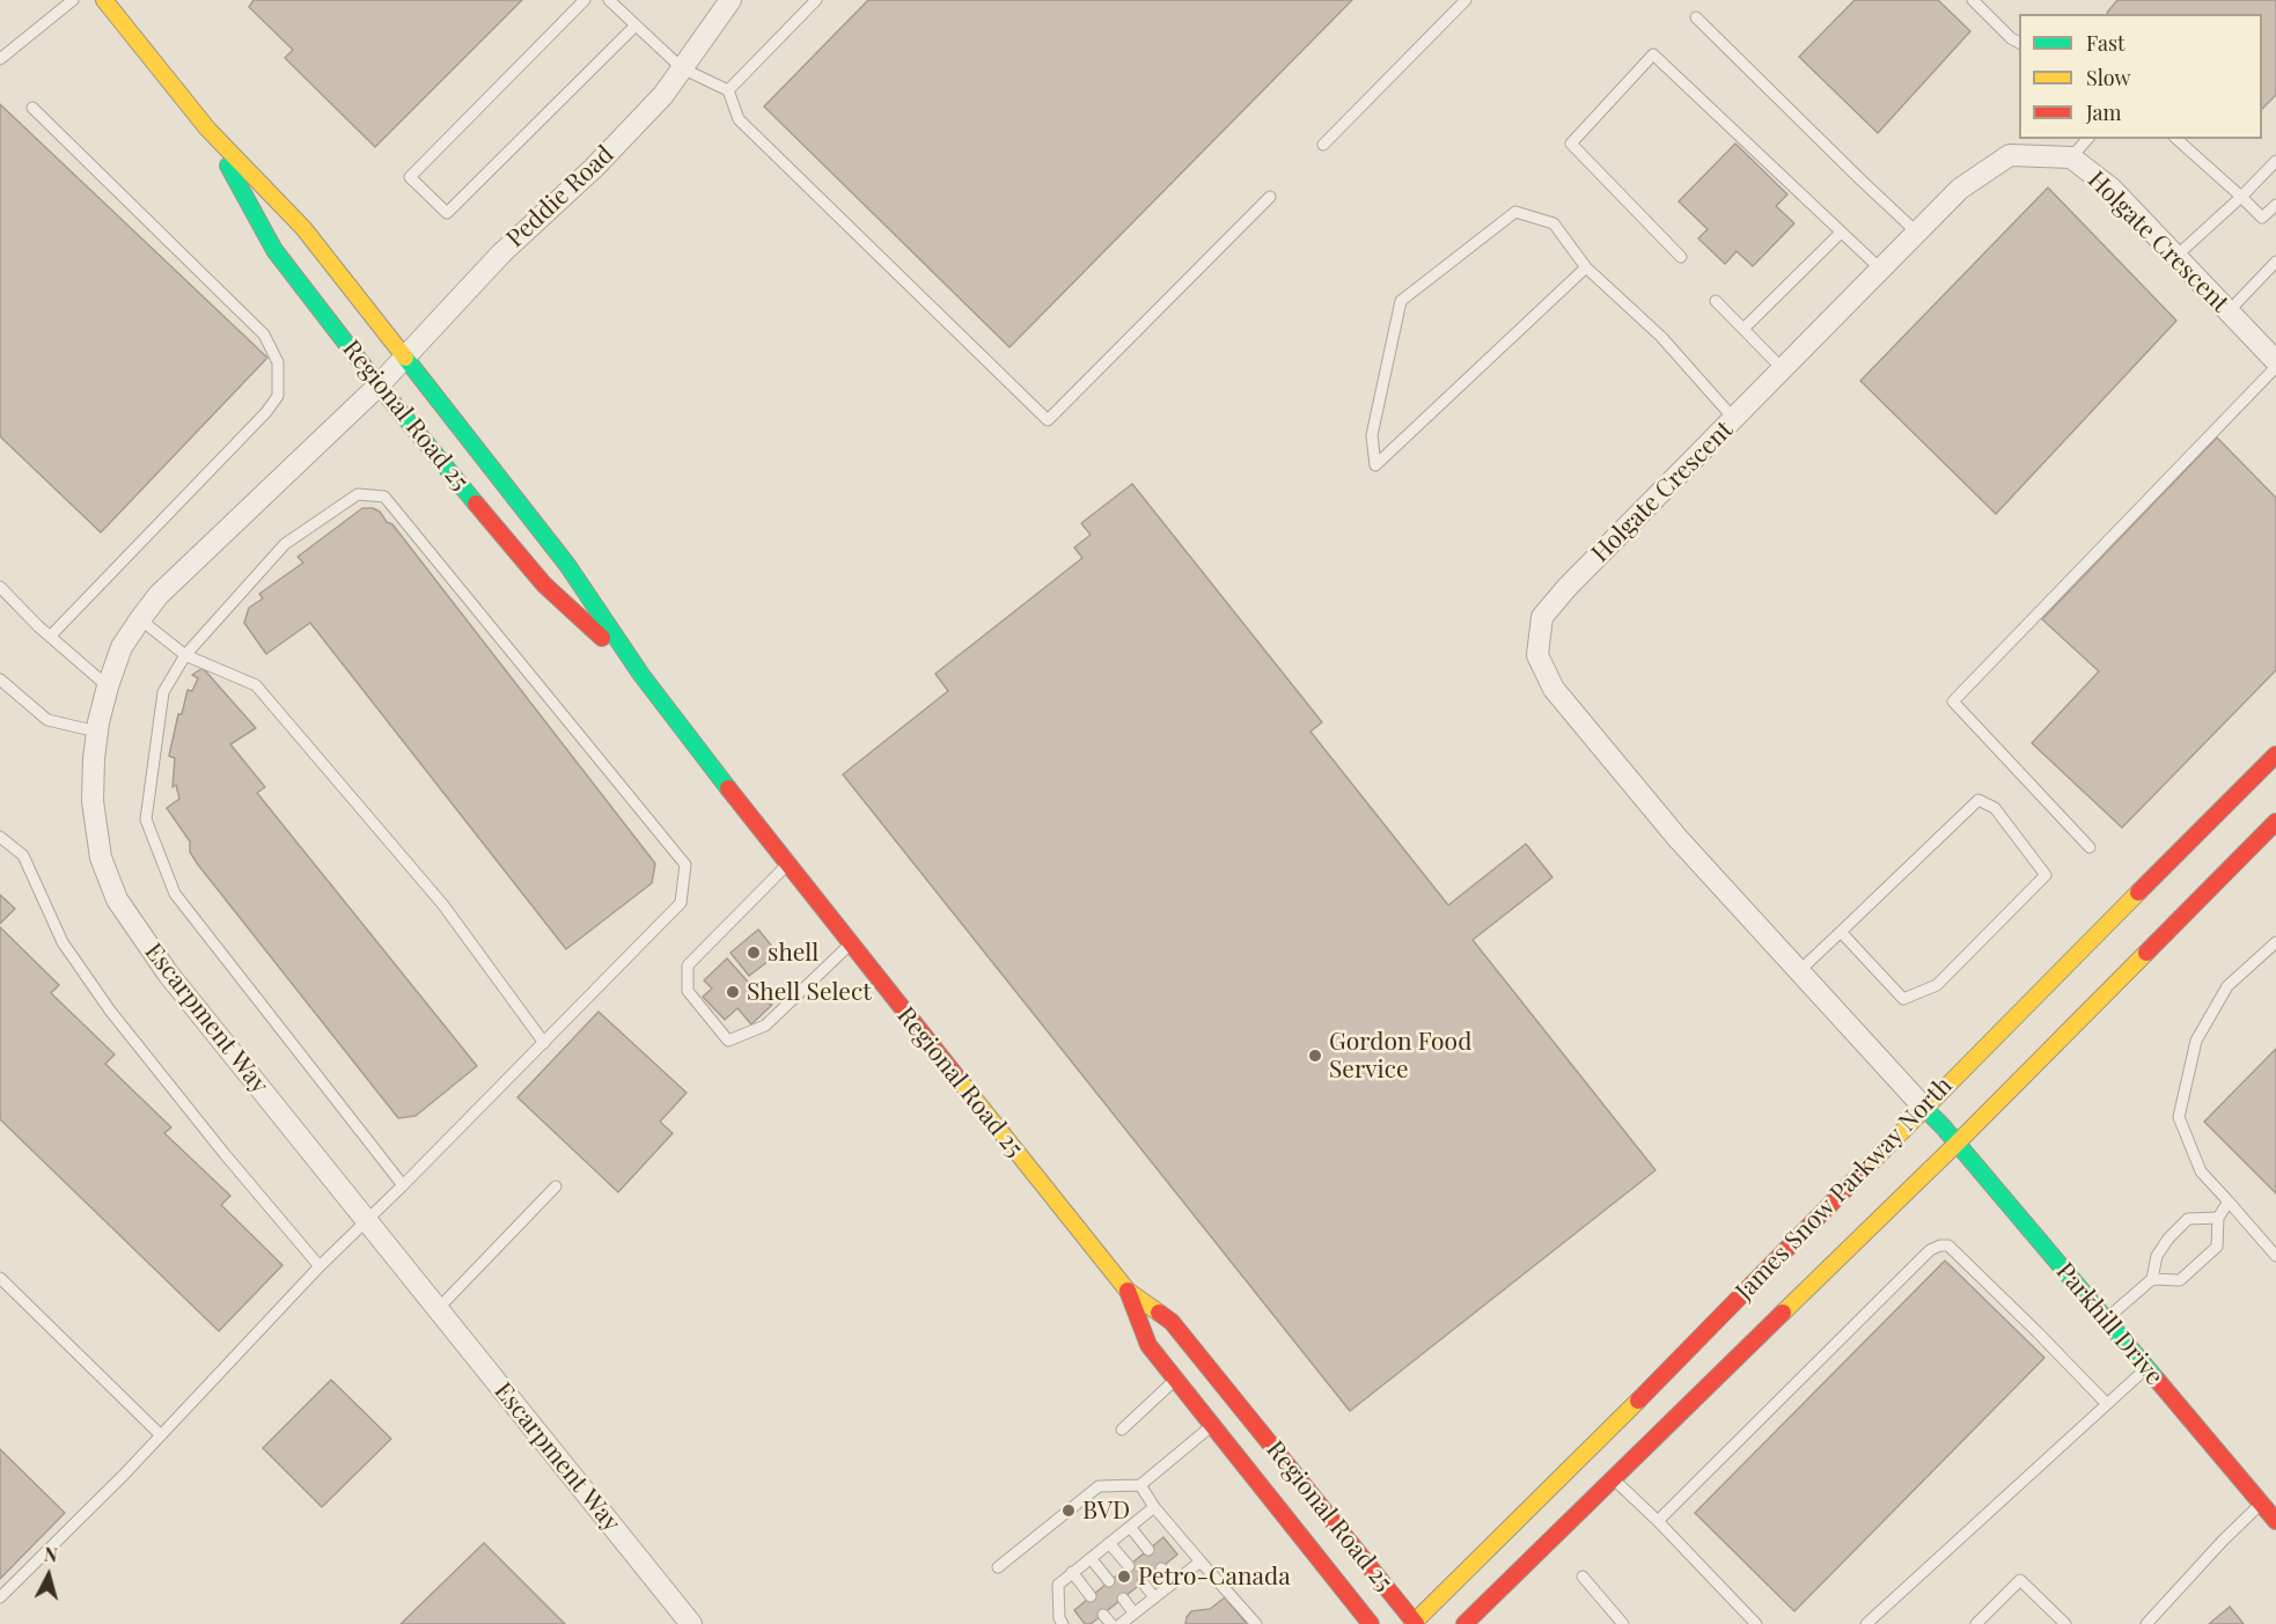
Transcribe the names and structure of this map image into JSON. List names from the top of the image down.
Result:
{
  "streets": {
    "main road": [
      "Holgate Crescent",
      "Regional Road 25",
      "James Snow Parkway North",
      "Parkhill Drive"
    ],
    "street": ["Peddie Road", "Escarpment Way"]
  },
  "crossings": [
    ["Peddie Road", "Regional Road 25"],
    ["Peddie Road", "Escarpment Way"],
    ["Holgate Crescent", "James Snow Parkway North"],
    ["Holgate Crescent", "Parkhill Drive"],
    ["Regional Road 25", "Escarpment Way"],
    ["Regional Road 25", "James Snow Parkway North"],
    ["James Snow Parkway North", "Parkhill Drive"]
  ],
  "places": [
    "shell",
    "Shell Select",
    "Gordon Food Service",
    "BVD",
    "Petro-Canada"
  ],
  "legend": ["Fast", "Slow", "Jam"],
  "north": "top"
}
